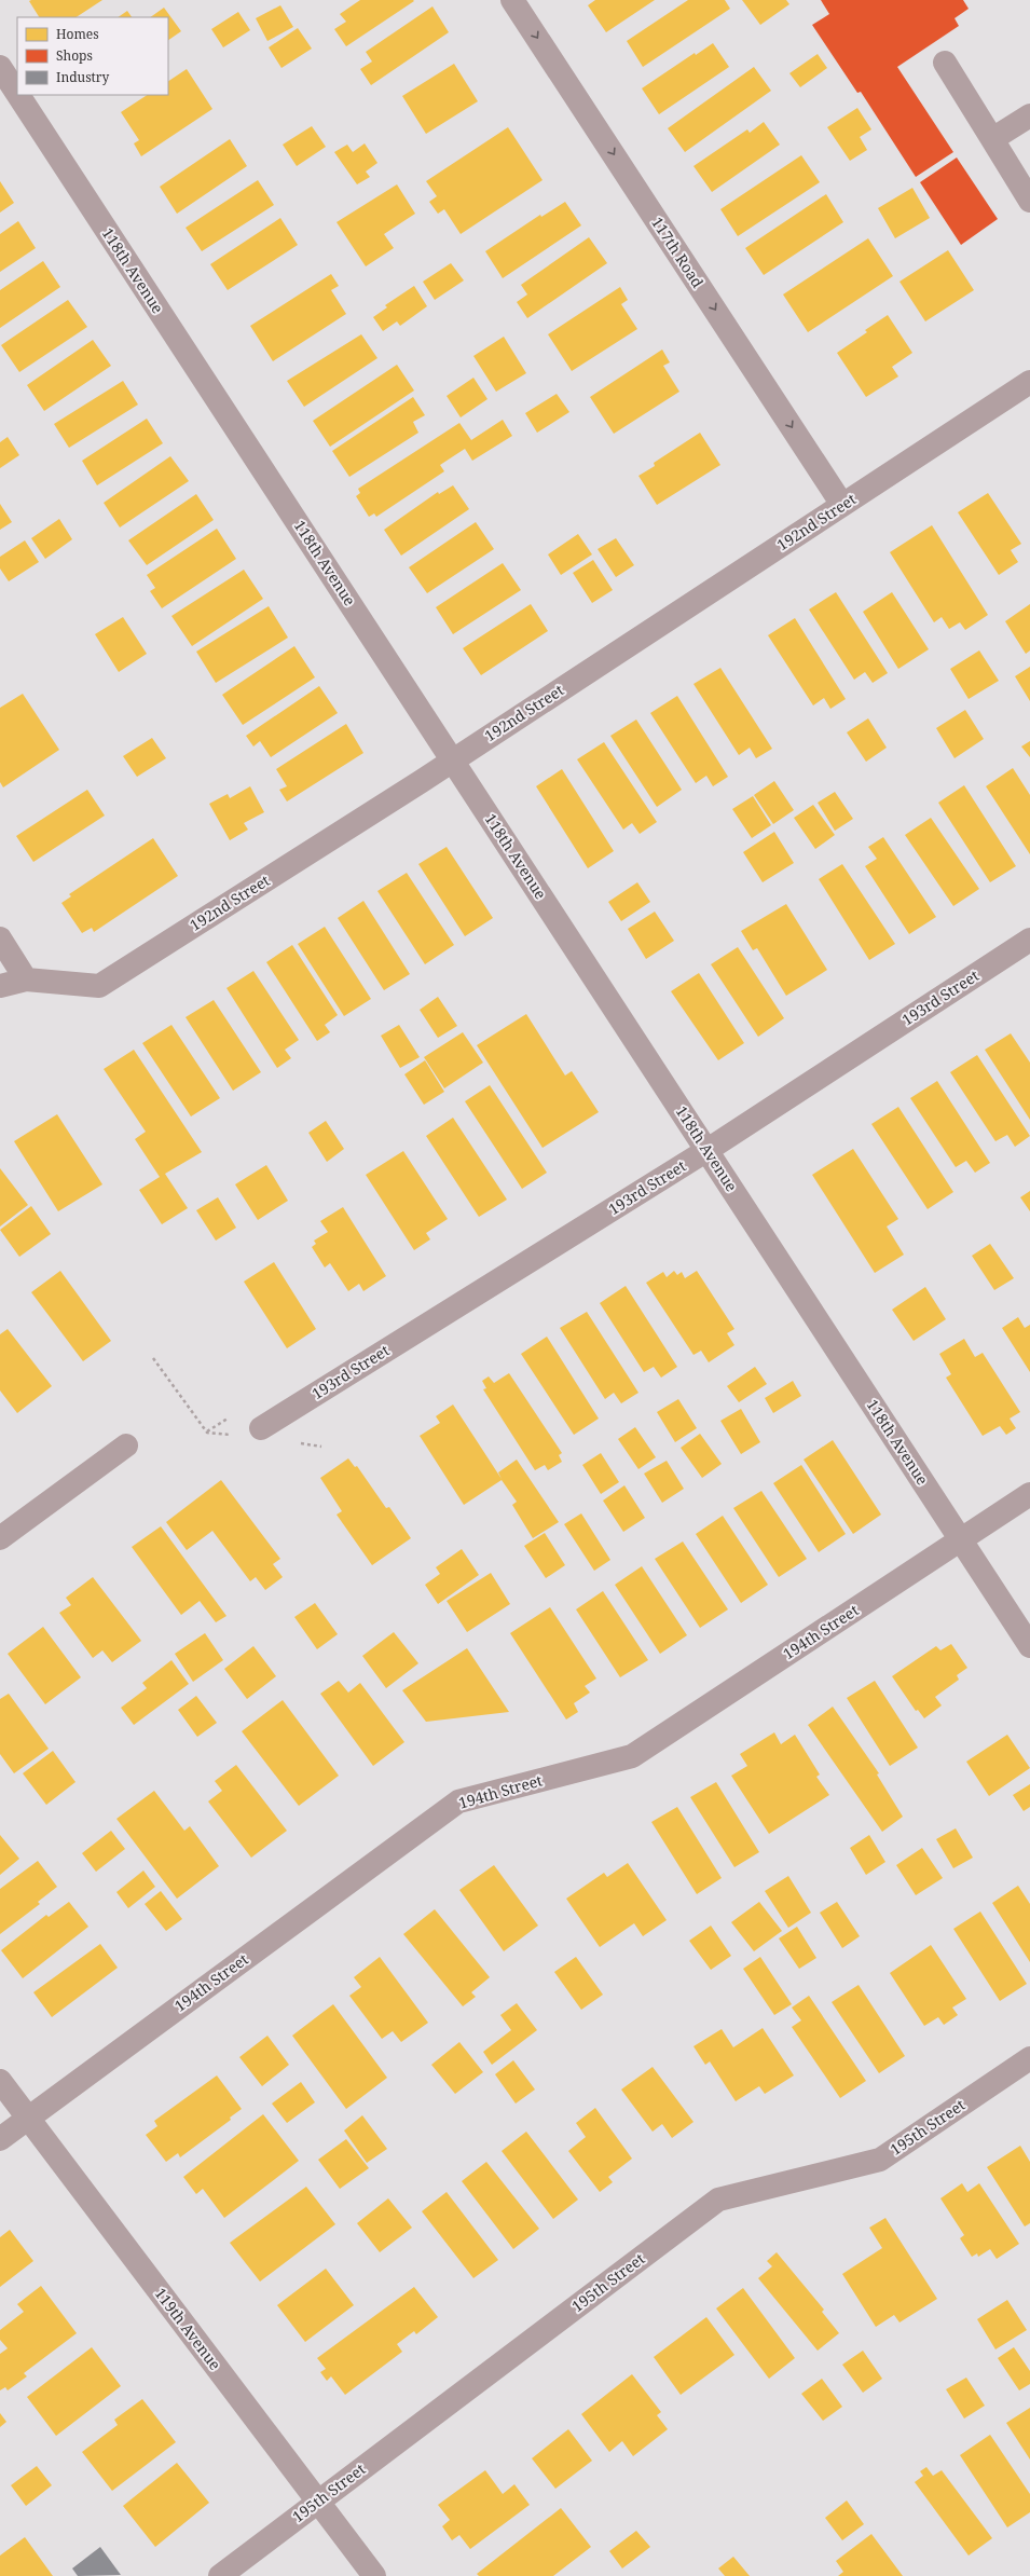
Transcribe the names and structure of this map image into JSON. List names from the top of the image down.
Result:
{
  "streets": {
    "street": [
      "117th Road",
      "118th Avenue",
      "192nd Street",
      "193rd Street",
      "194th Street",
      "195th Street",
      "119th Avenue"
    ]
  },
  "crossings": [
    ["117th Road", "192nd Street"],
    ["118th Avenue", "192nd Street"],
    ["118th Avenue", "193rd Street"],
    ["118th Avenue", "194th Street"],
    ["194th Street", "119th Avenue"],
    ["195th Street", "119th Avenue"]
  ],
  "one_way": ["117th Road"],
  "legend": ["Homes", "Shops", "Industry"]
}
